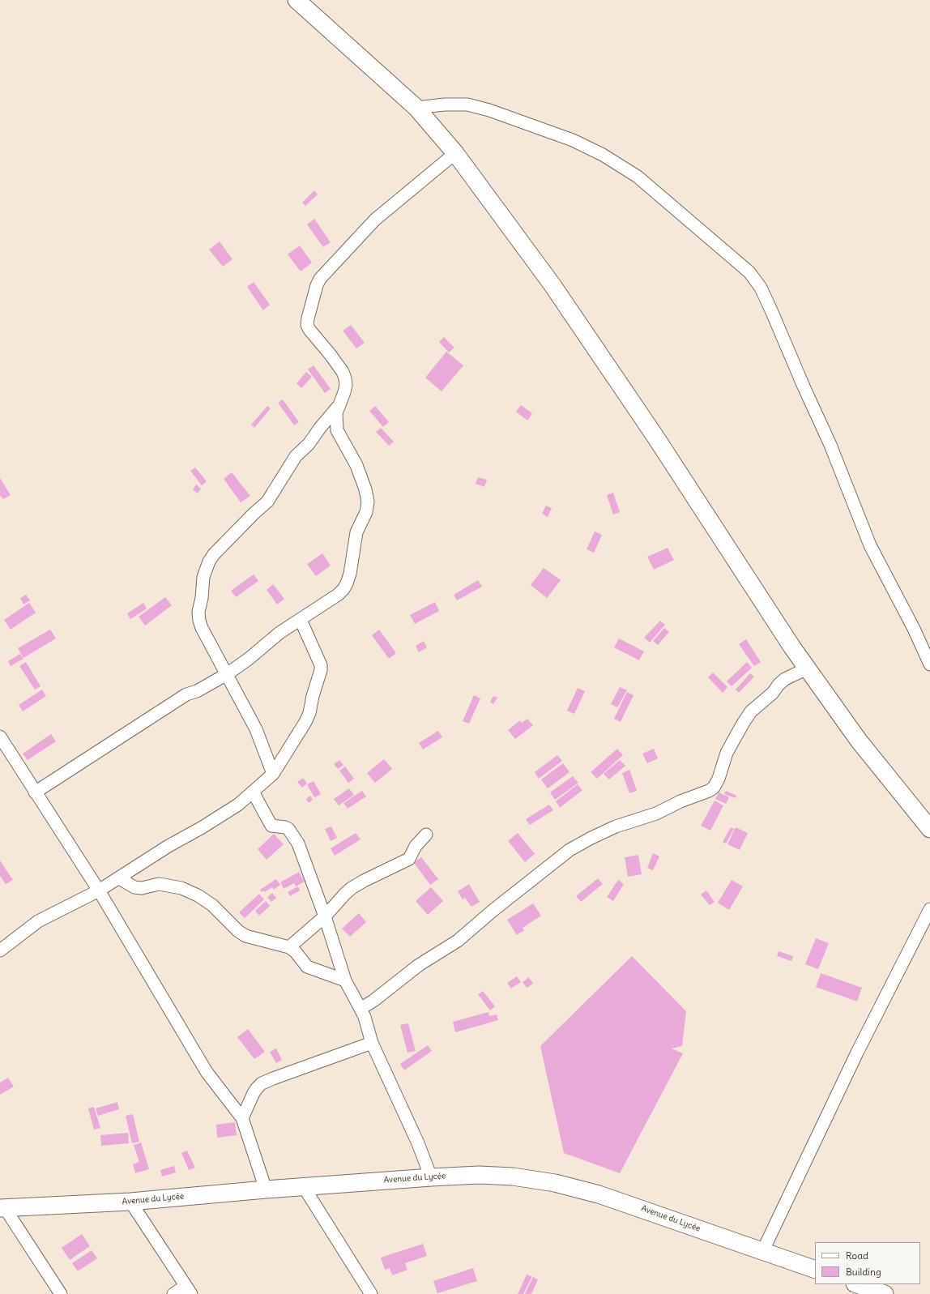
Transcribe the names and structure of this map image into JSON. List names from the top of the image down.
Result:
{
  "streets": {
    "main road": ["Avenue du Lycée"]
  },
  "legend": ["Road", "Building"]
}
